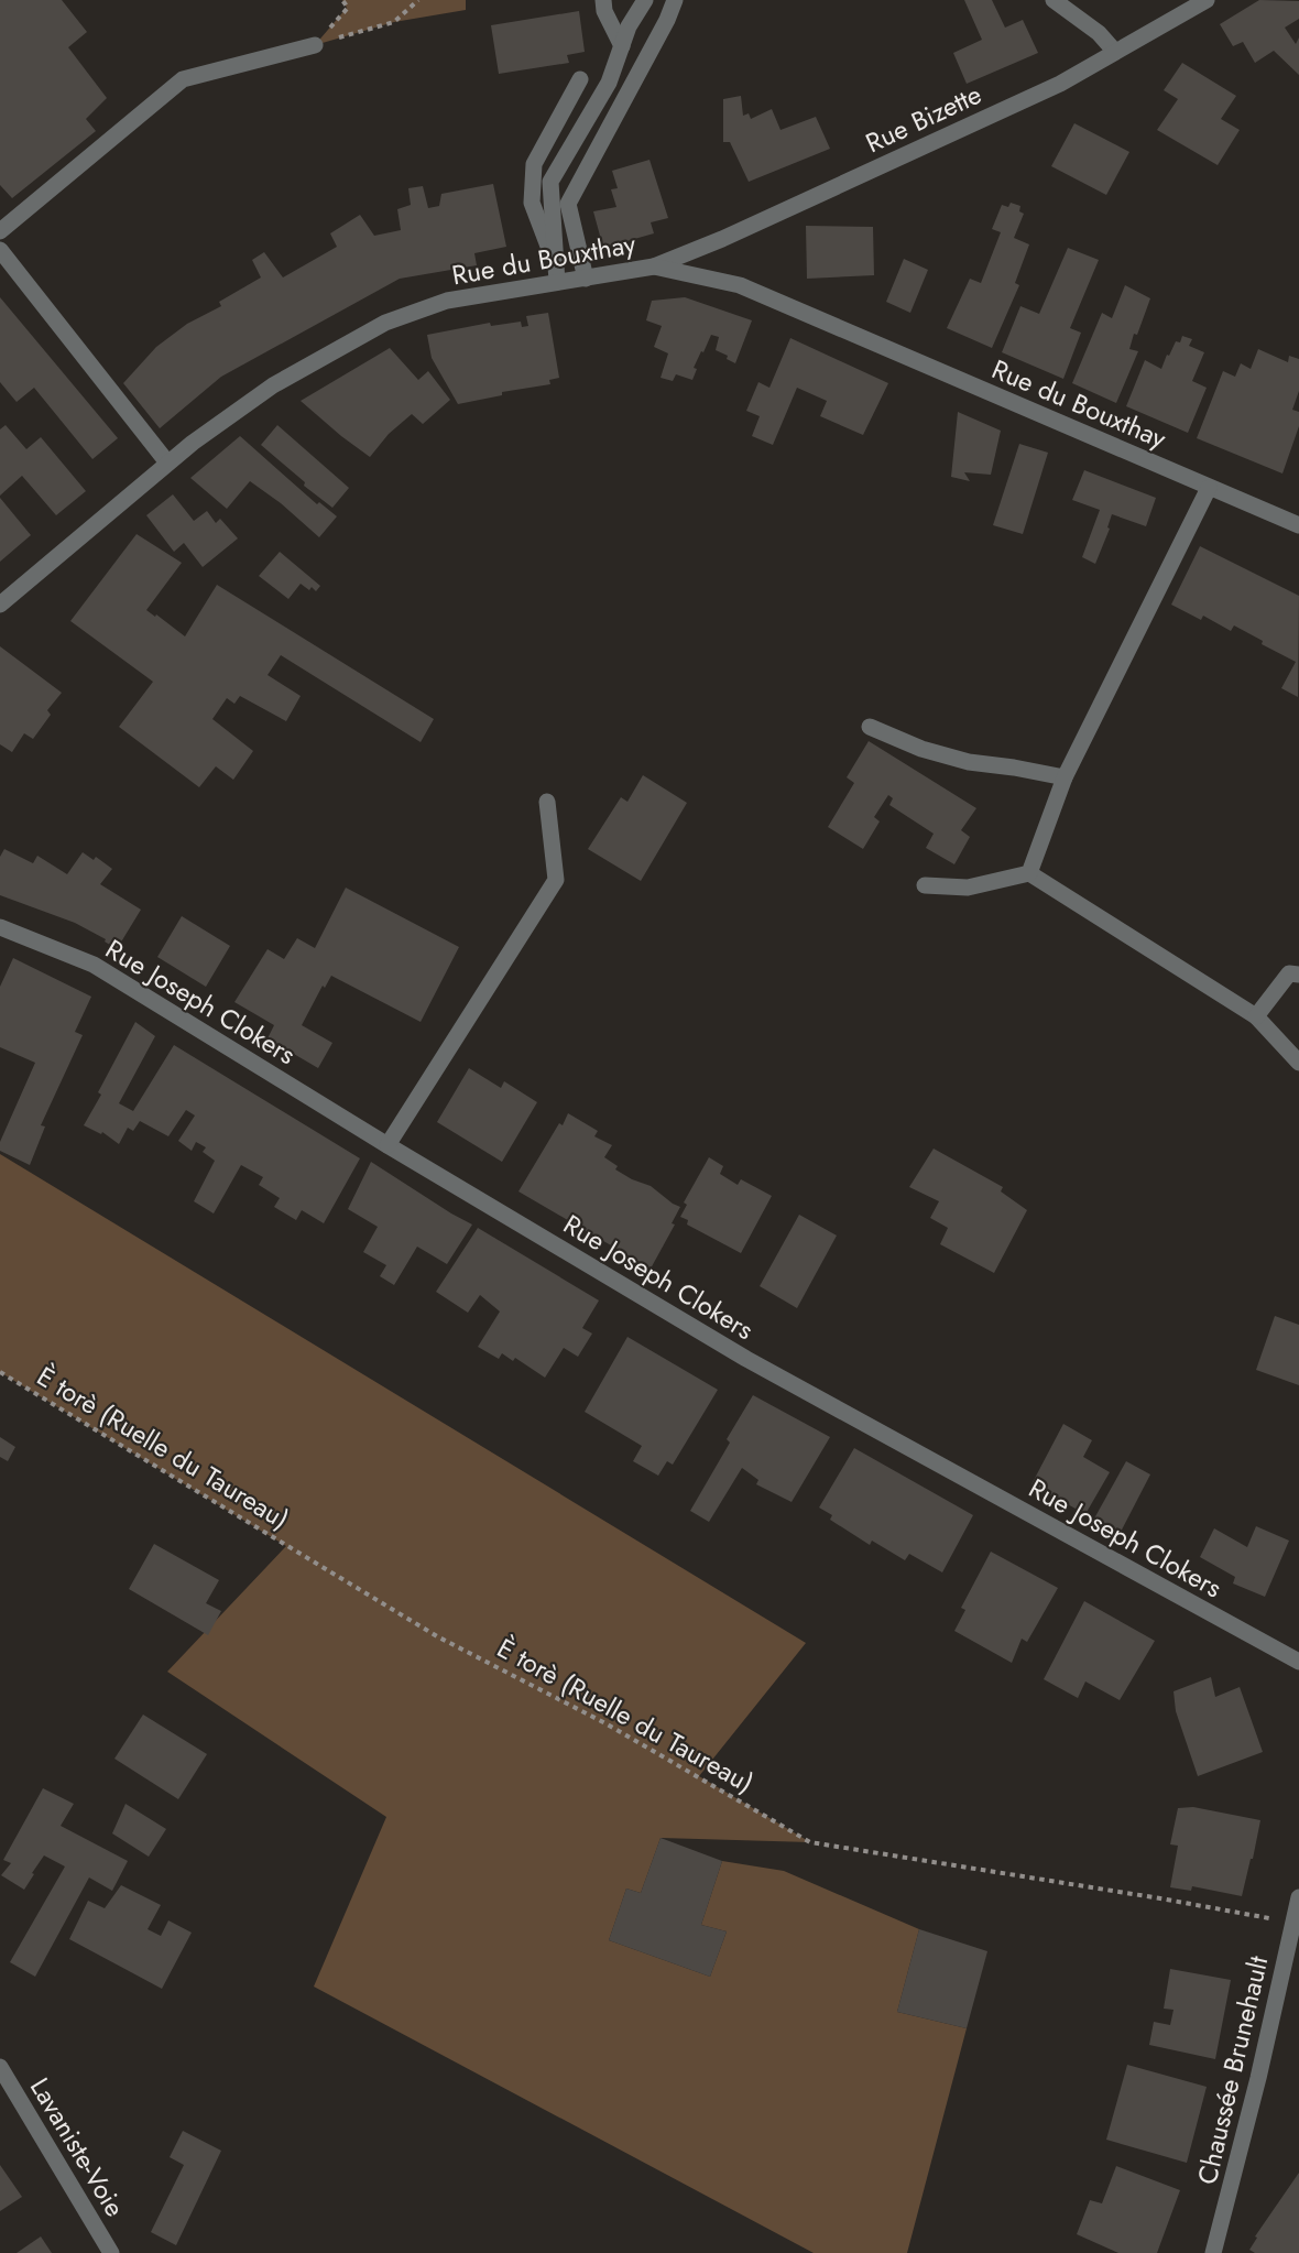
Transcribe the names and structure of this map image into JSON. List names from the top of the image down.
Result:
{
  "streets": {
    "street": [
      "Rue Bizette",
      "Rue du Bouxthay",
      "Rue Joseph Clokers",
      "Chaussée Brunehault",
      "Lavaniste-Voie"
    ],
    "path": ["È torè (Ruelle du Taureau)"]
  },
  "crossings": [
    ["Rue Bizette", "Rue du Bouxthay"],
    ["È torè (Ruelle du Taureau)", "Chaussée Brunehault"]
  ]
}
